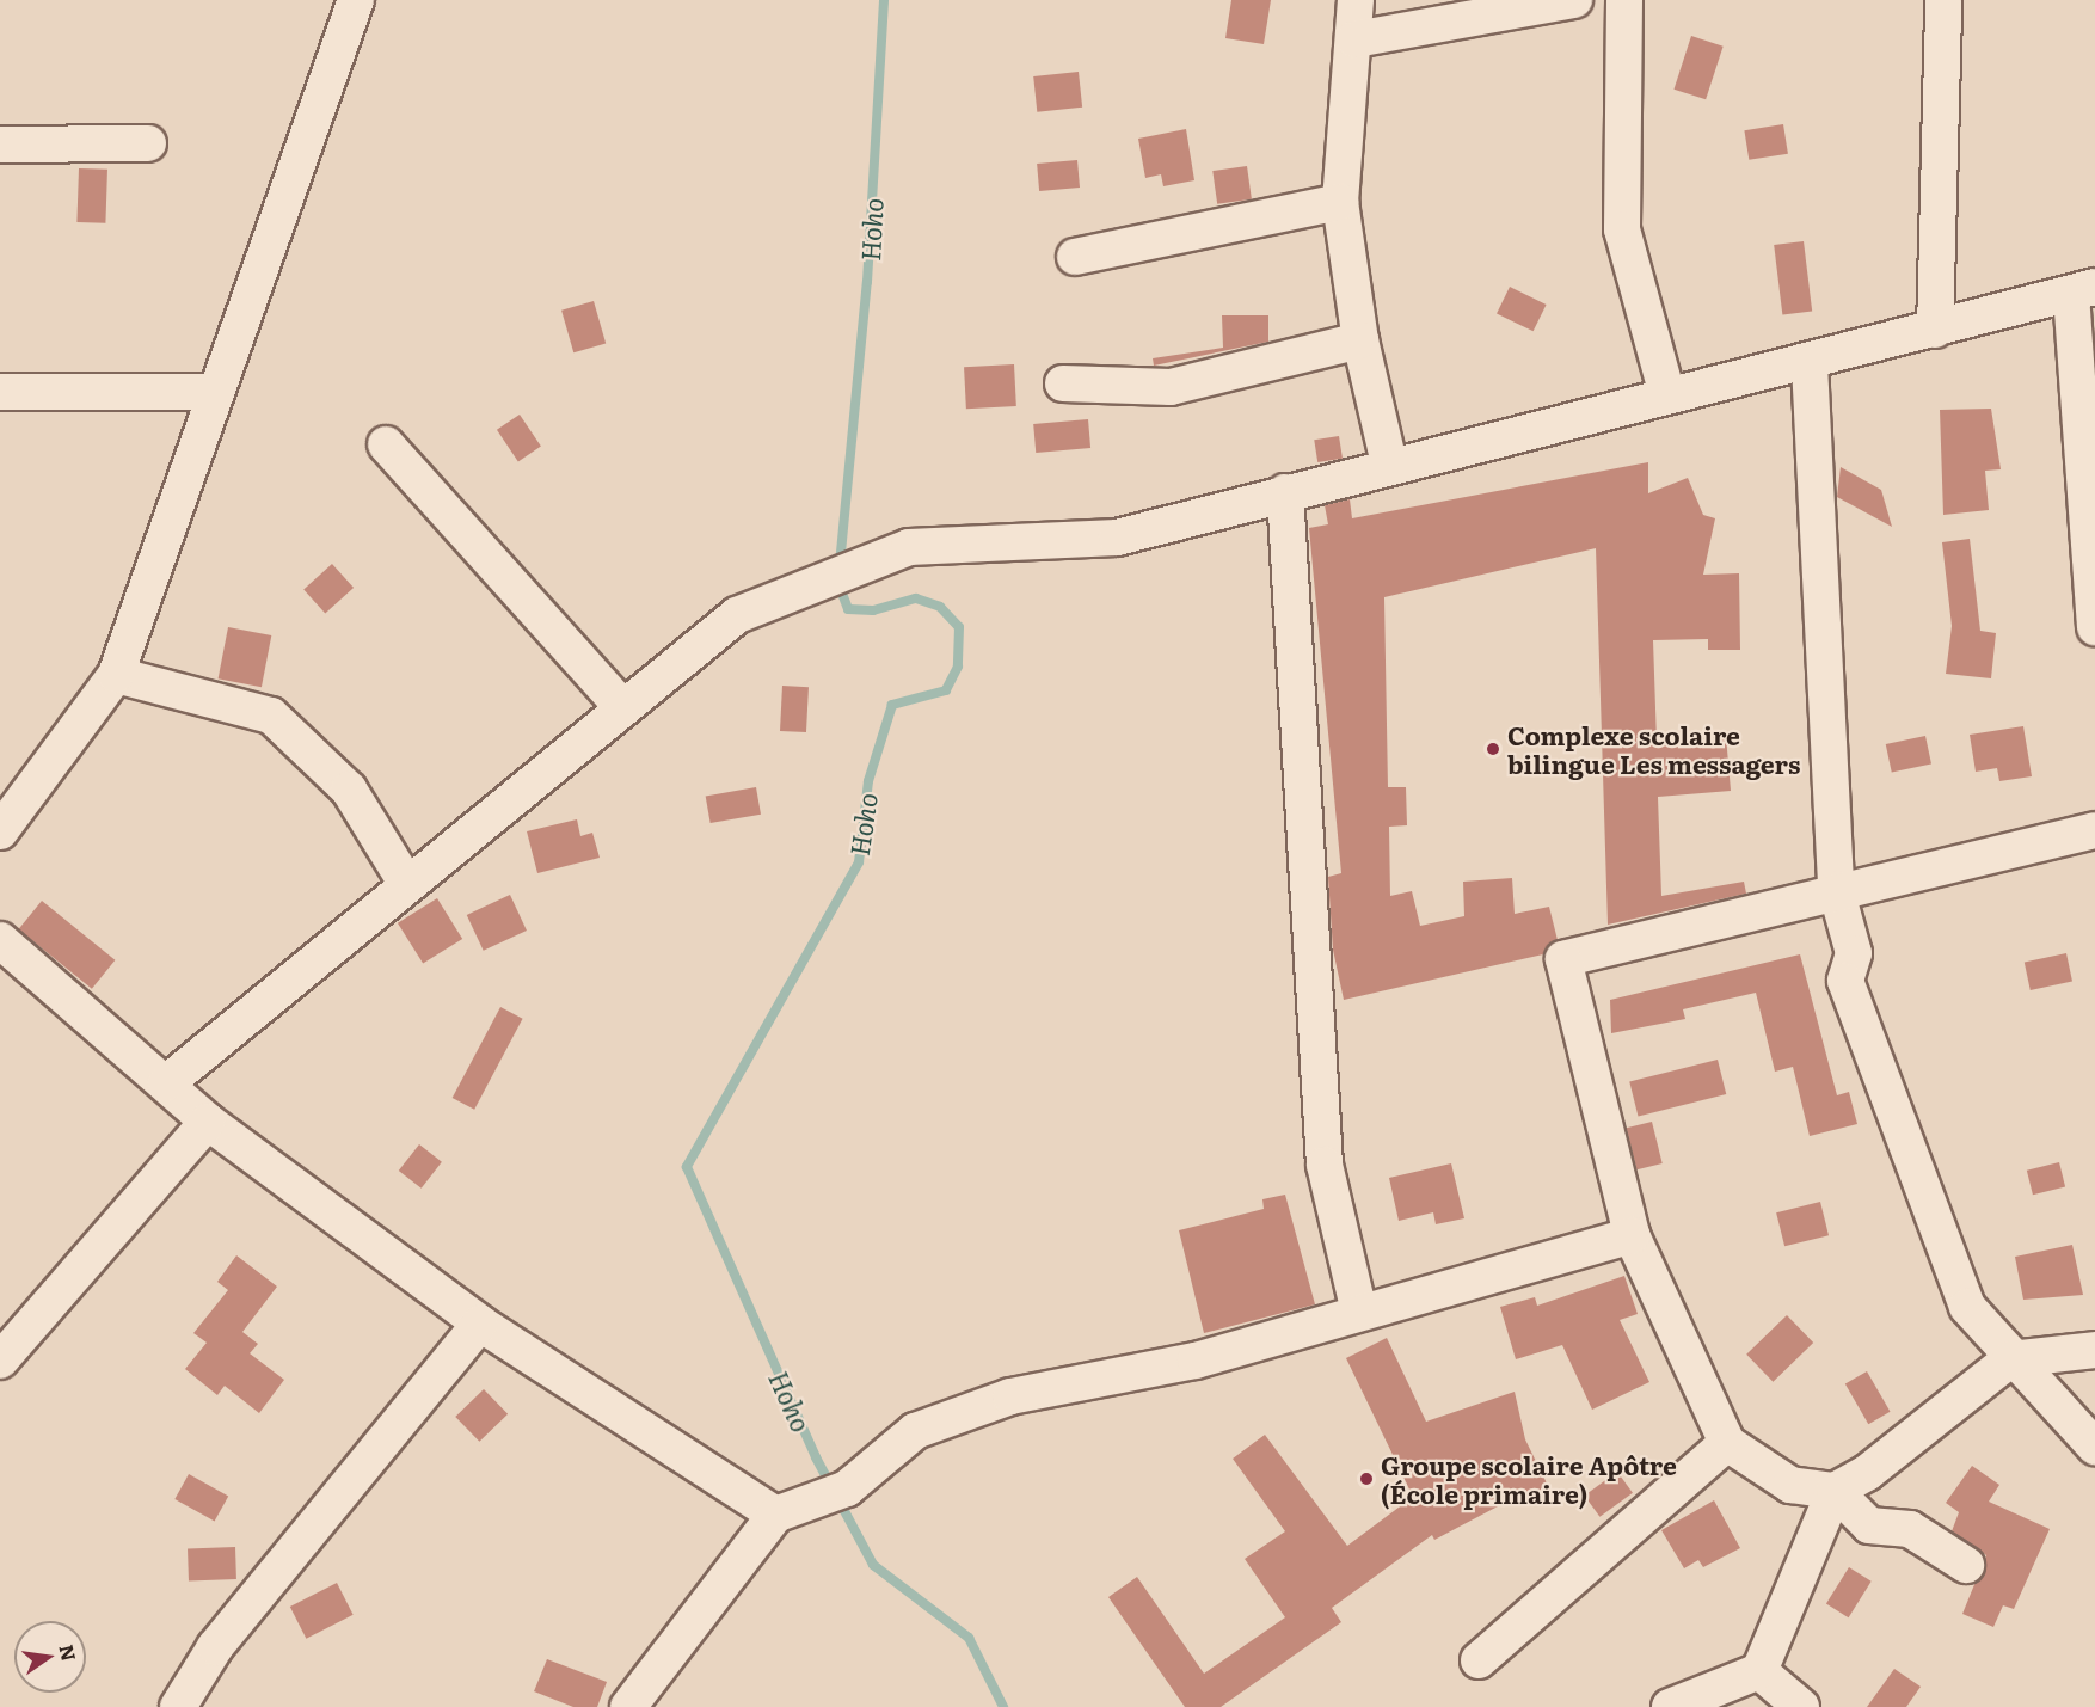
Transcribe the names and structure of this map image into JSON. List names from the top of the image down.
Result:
{
  "water": ["Hoho"],
  "places": ["Complexe scolaire bilingue Les messagers", "Groupe scolaire Apôtre (École primaire)"],
  "north": "right"
}
